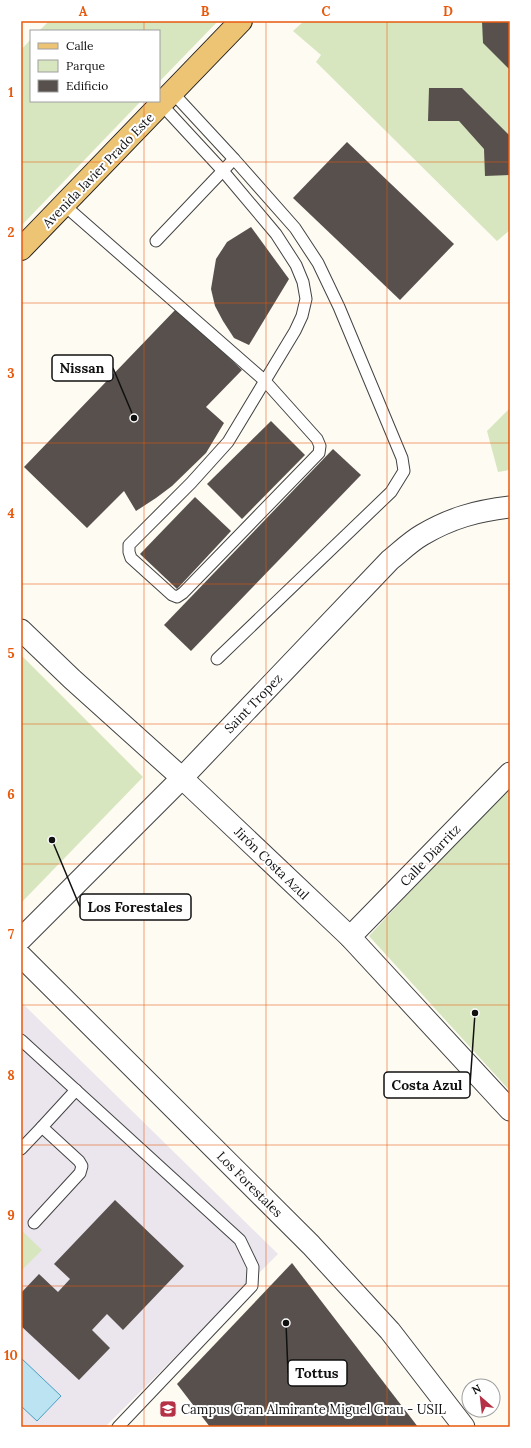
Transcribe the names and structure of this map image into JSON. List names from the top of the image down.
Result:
{
  "streets": {
    "main road": ["Avenida Javier Prado Este"],
    "street": [
      "Saint Tropez",
      "Calle Diarritz",
      "Jirón Costa Azul",
      "Los Forestales"
    ]
  },
  "crossings": [
    ["Saint Tropez", "Jirón Costa Azul"],
    ["Calle Diarritz", "Jirón Costa Azul"]
  ],
  "places": {
    "other": [
      "Nissan",
      "Los Forestales",
      "Costa Azul",
      "Tottus"
    ],
    "school or university": ["Campus Gran Almirante Miguel Grau - USIL"]
  },
  "legend": ["Calle", "Parque", "Edificio"],
  "north": "top left",
  "grid": {
    "columns": [
      "A",
      "B",
      "C",
      "D"
    ],
    "rows": [
      "1",
      "2",
      "3",
      "4",
      "5",
      "6",
      "7",
      "8",
      "9",
      "10"
    ]
  }
}
